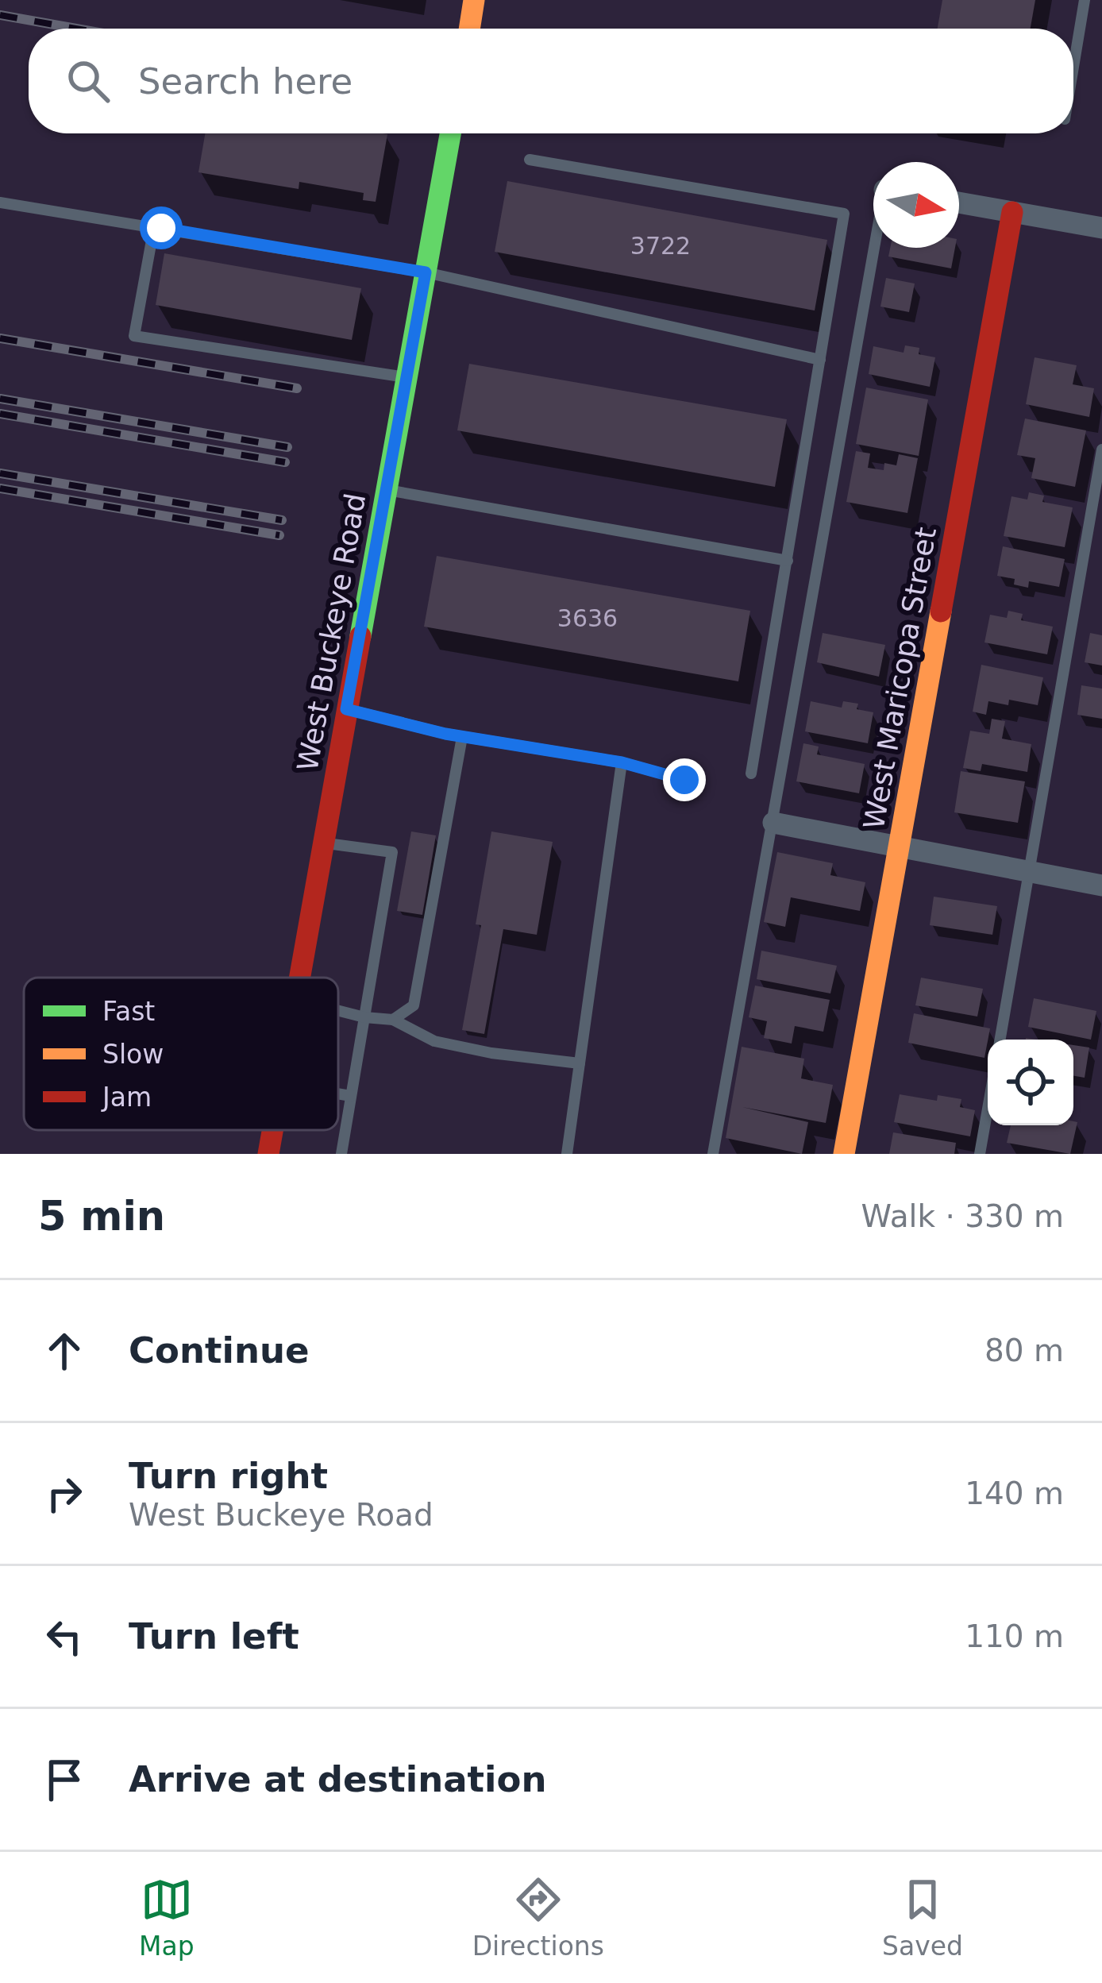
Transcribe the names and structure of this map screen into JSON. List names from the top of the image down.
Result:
{
  "streets": {
    "main road": ["West Buckeye Road", "West Maricopa Street"]
  },
  "house_numbers": ["3722", "3636"],
  "legend": ["Fast", "Slow", "Jam"],
  "north": "right",
  "page": {
    "search": "Search here",
    "heading": ["5 min", "Walk · 330 m"],
    "list": [
      ["Continue", "80 m"],
      ["Turn right", "West Buckeye Road", "140 m"],
      ["Turn left", "110 m"],
      "Arrive at destination"
    ],
    "nav": ["Map", "Directions", "Saved"]
  }
}
